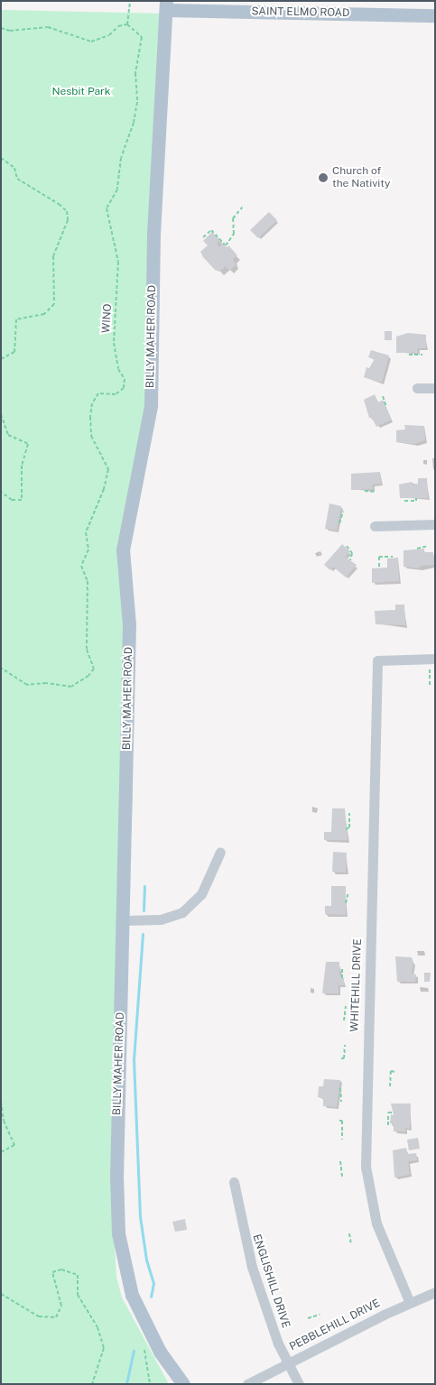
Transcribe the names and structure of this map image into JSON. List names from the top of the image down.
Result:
{
  "streets": {
    "main road": ["SAINT ELMO ROAD", "BILLY MAHER ROAD"],
    "street": ["WHITEHILL DRIVE", "ENGLISHILL DRIVE", "PEBBLEHILL DRIVE"],
    "path": ["WINO"]
  },
  "crossings": [
    ["SAINT ELMO ROAD", "BILLY MAHER ROAD"],
    ["WHITEHILL DRIVE", "PEBBLEHILL DRIVE"],
    ["ENGLISHILL DRIVE", "PEBBLEHILL DRIVE"]
  ],
  "parks": ["Nesbit Park"],
  "places": ["Church of the Nativity"]
}
